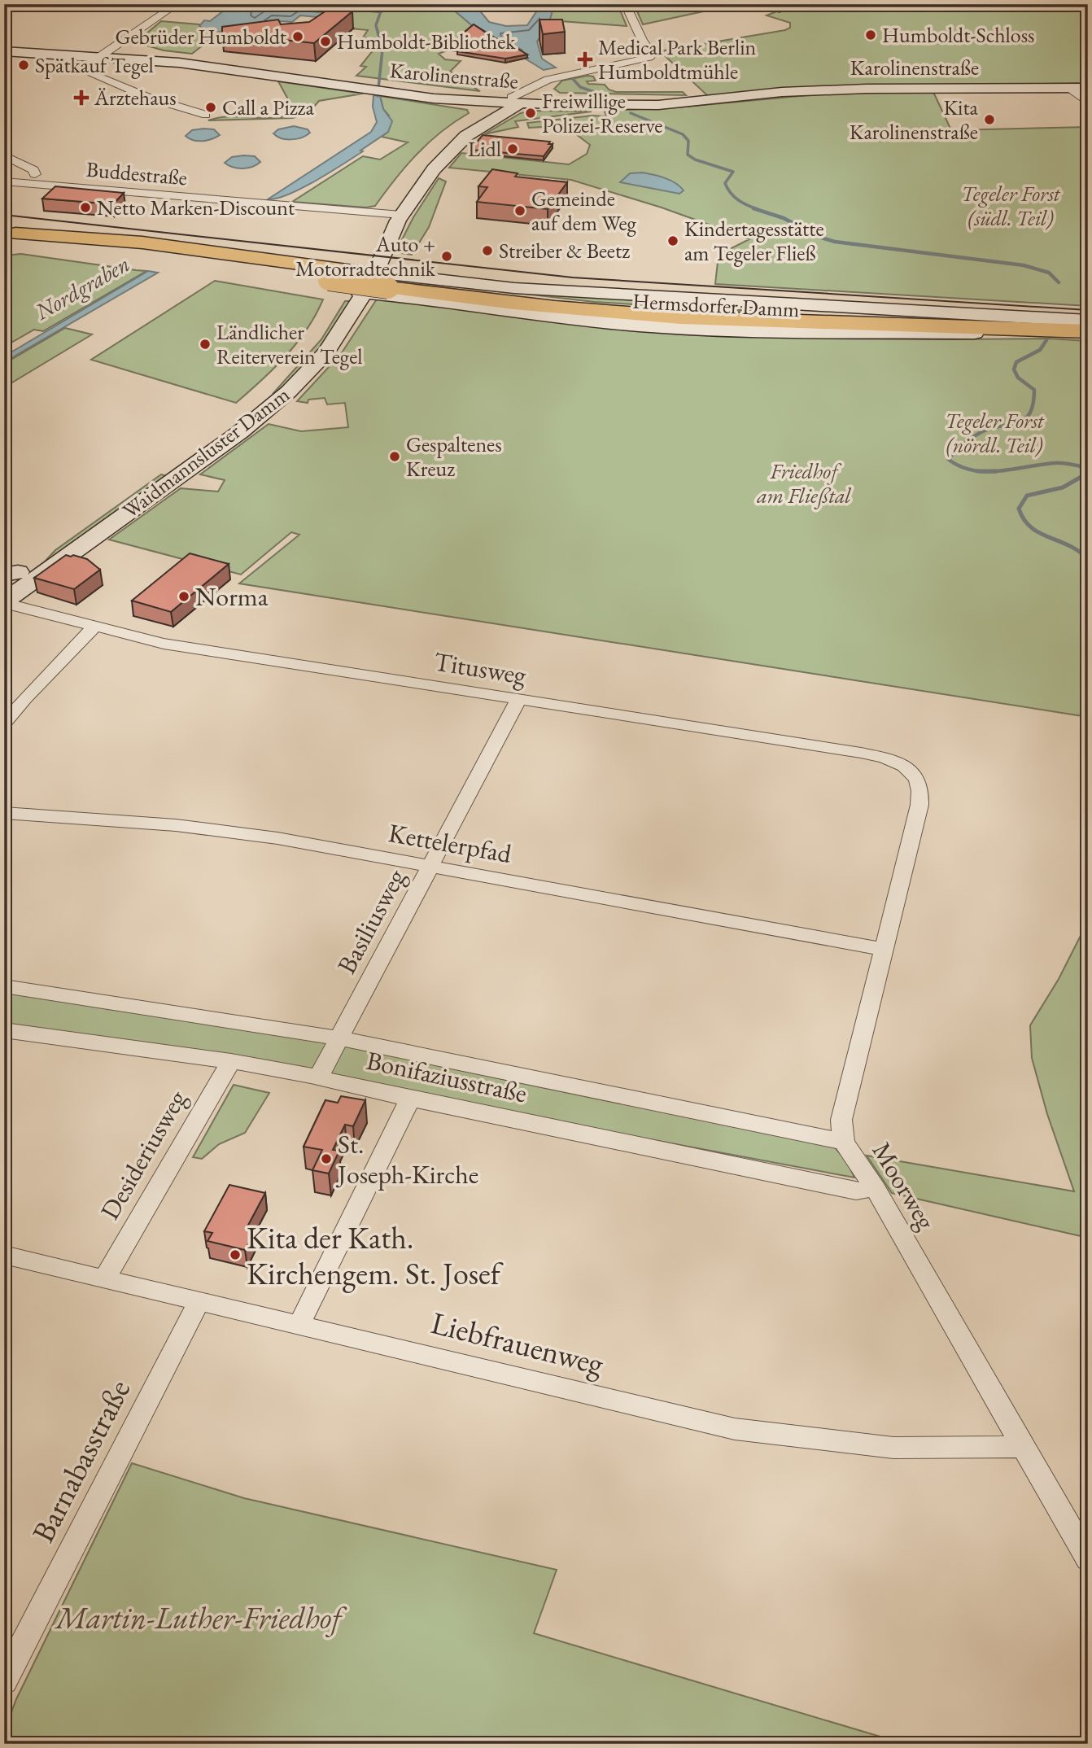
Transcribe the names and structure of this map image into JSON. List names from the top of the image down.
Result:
{
  "streets": {
    "main road": ["Karolinenstraße", "Hermsdorfer Damm", "Waidmannsluster Damm"],
    "street": [
      "Buddestraße",
      "Titusweg",
      "Kettelerpfad",
      "Basiliusweg",
      "Bonifaziusstraße",
      "Desideriusweg",
      "Moorweg",
      "Liebfrauenweg",
      "Barnabasstraße"
    ]
  },
  "crossings": [
    ["Karolinenstraße", "Waidmannsluster Damm"],
    ["Buddestraße", "Waidmannsluster Damm"],
    ["Hermsdorfer Damm", "Waidmannsluster Damm"],
    ["Waidmannsluster Damm", "Titusweg"],
    ["Titusweg", "Basiliusweg"],
    ["Titusweg", "Moorweg"],
    ["Kettelerpfad", "Basiliusweg"],
    ["Kettelerpfad", "Moorweg"],
    ["Basiliusweg", "Bonifaziusstraße"],
    ["Bonifaziusstraße", "Desideriusweg"],
    ["Bonifaziusstraße", "Moorweg"],
    ["Desideriusweg", "Liebfrauenweg"],
    ["Moorweg", "Liebfrauenweg"],
    ["Liebfrauenweg", "Barnabasstraße"]
  ],
  "water": ["Nordgraben"],
  "parks": [
    "Tegeler Forst (südl. Teil)",
    "Tegeler Forst (nördl. Teil)",
    "Friedhof am Fließtal",
    "Martin-Luther-Friedhof"
  ],
  "places": {
    "other": [
      "Humboldt-Schloss",
      "Gebrüder Humboldt",
      "Humboldt-Bibliothek",
      "Spätkauf Tegel",
      "Call a Pizza",
      "Freiwillige Polizei-Reserve",
      "Kita Karolinenstraße",
      "Lidl",
      "Netto Marken-Discount",
      "Gemeinde auf dem Weg",
      "Kindertagesstätte am Tegeler Fließ",
      "Streiber & Beetz",
      "Auto + Motorradtechnik",
      "Ländlicher Reiterverein Tegel",
      "Gespaltenes Kreuz",
      "Norma",
      "St. Joseph-Kirche",
      "Kita der Kath. Kirchengem. St. Josef"
    ],
    "health": ["Medical Park Berlin Humboldtmühle", "Ärztehaus"]
  }
}
